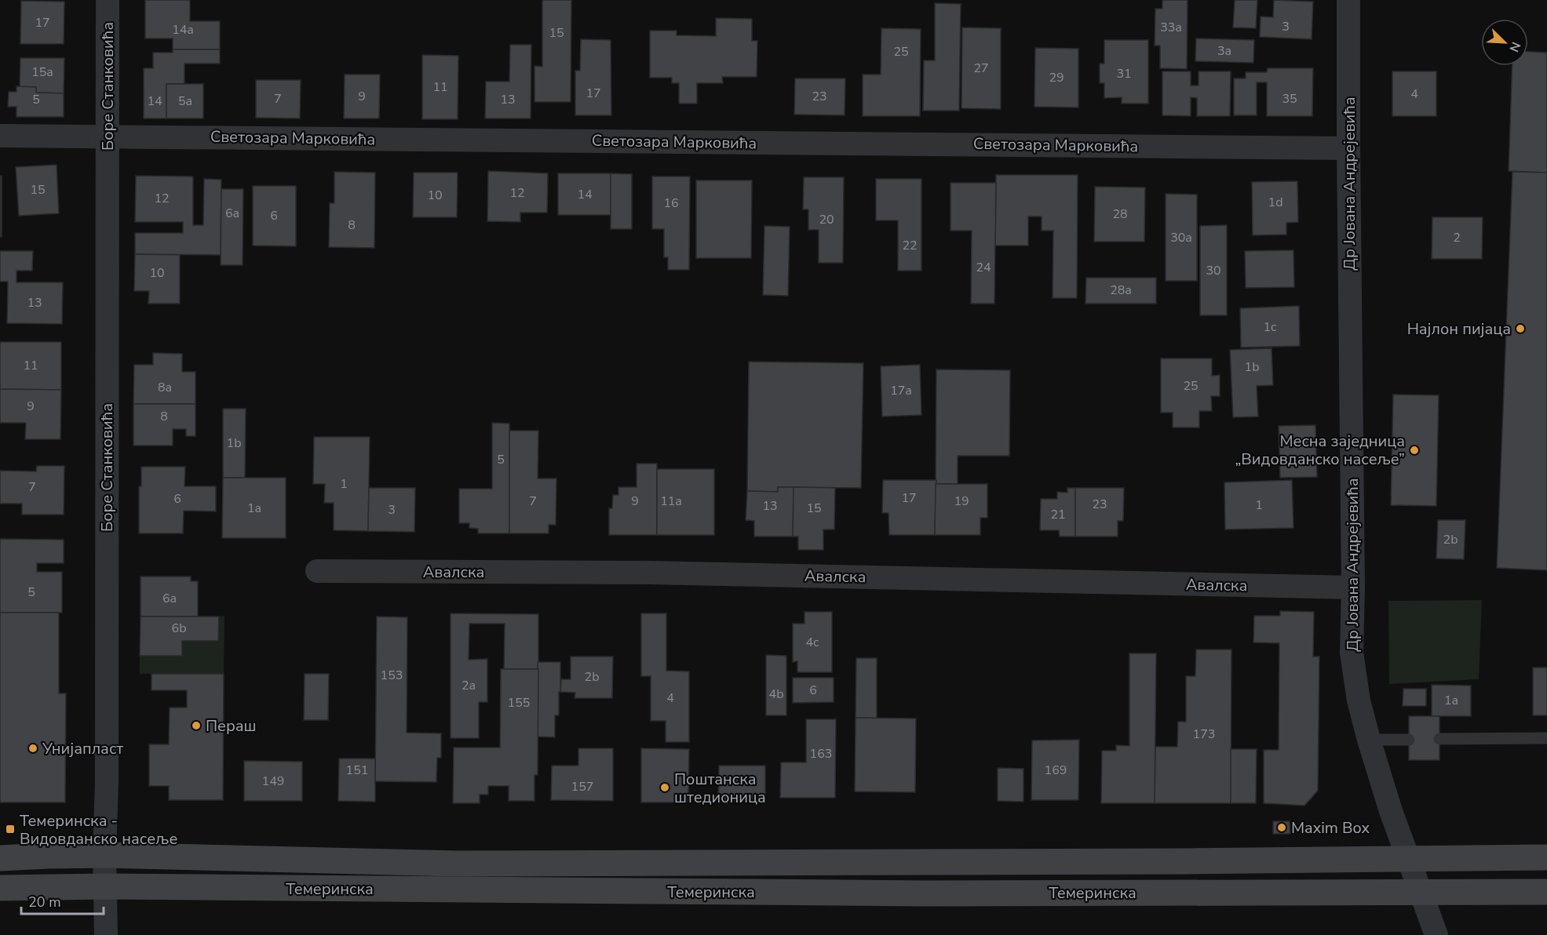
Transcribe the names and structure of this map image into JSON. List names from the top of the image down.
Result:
{
  "streets": {
    "main road": ["Темеринска"],
    "street": [
      "Боре Станковића",
      "Светозара Марковића",
      "Др Јована Андрејевића",
      "Авалска"
    ]
  },
  "crossings": [
    ["Боре Станковића", "Светозара Марковића"],
    ["Боре Станковића", "Темеринска"],
    ["Светозара Марковића", "Др Јована Андрејевића"],
    ["Др Јована Андрејевића", "Авалска"],
    ["Др Јована Андрејевића", "Темеринска"]
  ],
  "places": {
    "other": [
      "Најлон пијаца",
      "Месна заједница „Видовданско насеље”",
      "Пераш",
      "Унијапласт",
      "Поштанска штедионица",
      "Maxim Box"
    ],
    "transit": ["Темеринска - Видовданско насеље"]
  },
  "house_numbers": [
    "17",
    "3",
    "33a",
    "14a",
    "15",
    "3a",
    "25",
    "27",
    "15a",
    "31",
    "29",
    "11",
    "17",
    "4",
    "9",
    "23",
    "7",
    "35",
    "5",
    "13",
    "14",
    "5a",
    "15",
    "12",
    "14",
    "10",
    "12",
    "1d",
    "16",
    "6a",
    "28",
    "6",
    "20",
    "8",
    "30a",
    "2",
    "22",
    "24",
    "30",
    "10",
    "28a",
    "13",
    "1c",
    "11",
    "1b",
    "25",
    "8a",
    "17a",
    "9",
    "8",
    "1b",
    "5",
    "1",
    "7",
    "17",
    "6",
    "7",
    "9",
    "11a",
    "19",
    "23",
    "1",
    "13",
    "1a",
    "15",
    "3",
    "21",
    "2b",
    "5",
    "6a",
    "6b",
    "4c",
    "153",
    "2b",
    "2a",
    "6",
    "4b",
    "4",
    "1a",
    "155",
    "173",
    "163",
    "151",
    "169",
    "149",
    "157"
  ],
  "scale_bar": "20 m",
  "north": "bottom right"
}
